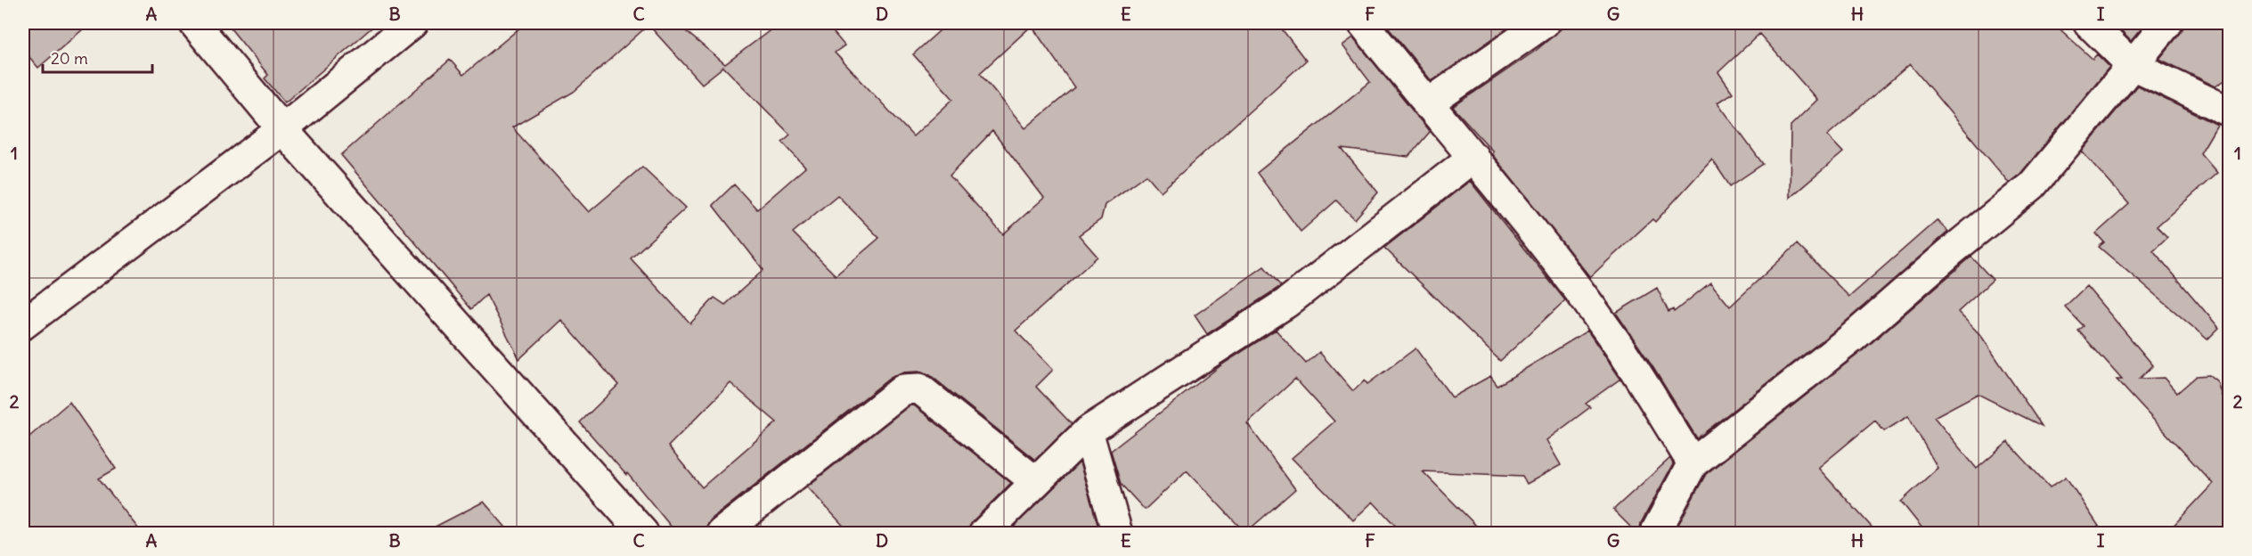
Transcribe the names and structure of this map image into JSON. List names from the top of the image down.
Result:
{
  "scale_bar": "20 m",
  "grid": {
    "columns": [
      "A",
      "B",
      "C",
      "D",
      "E",
      "F",
      "G",
      "H",
      "I"
    ],
    "rows": ["1", "2"]
  }
}
